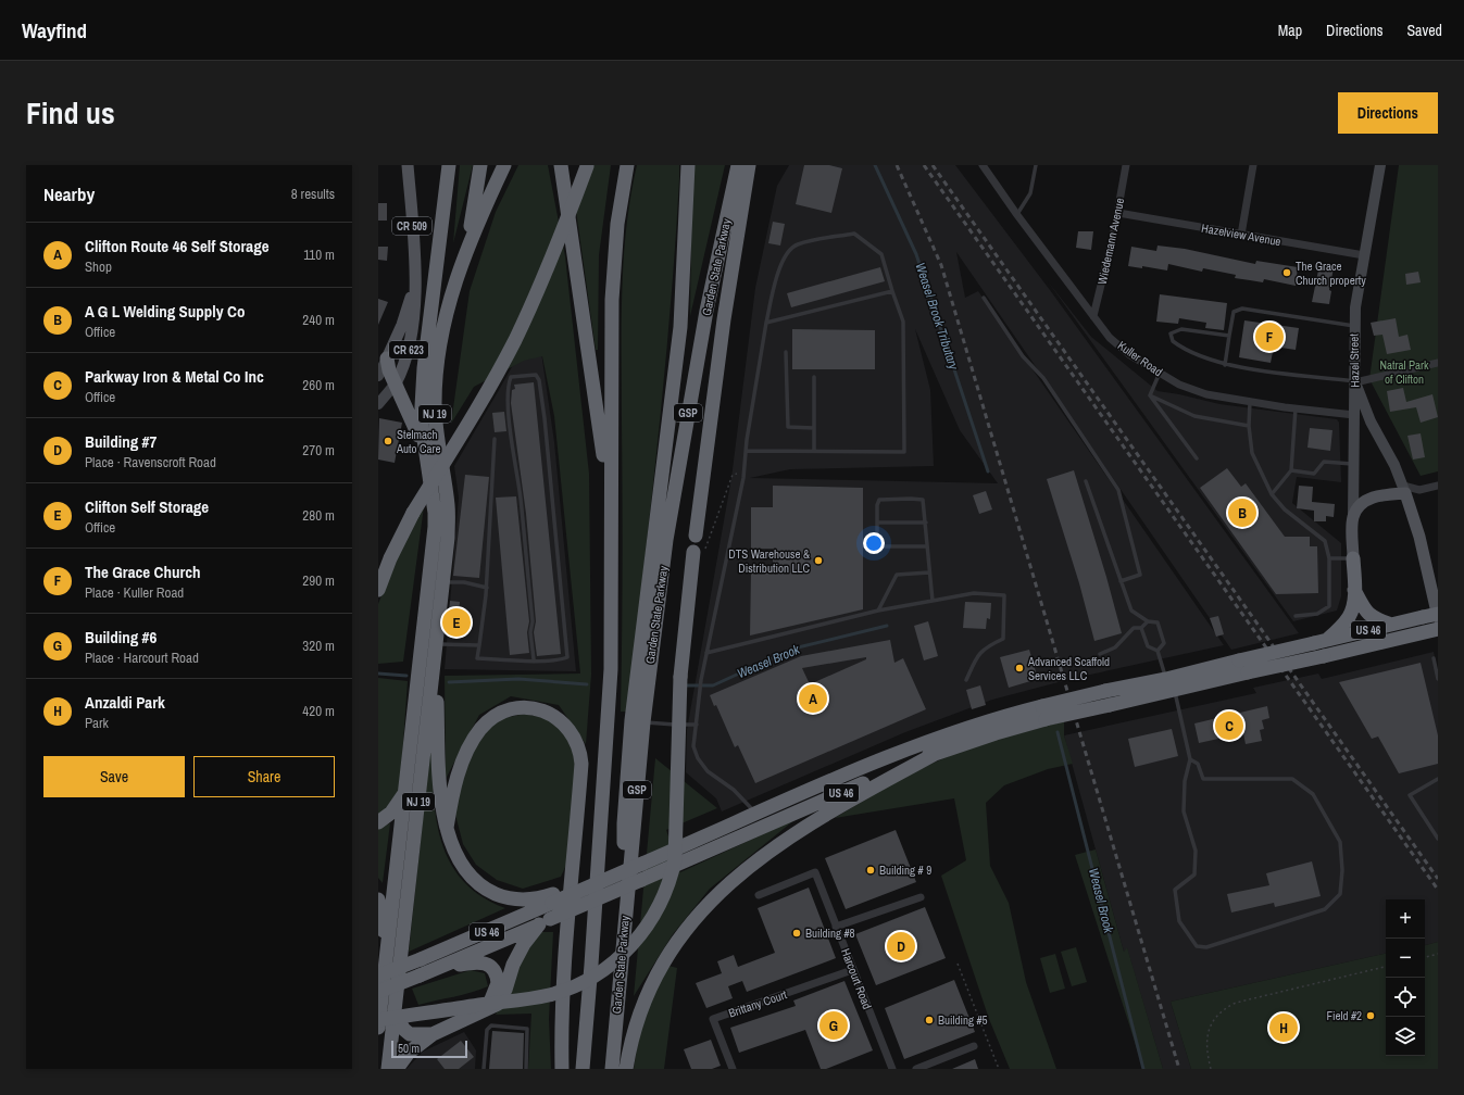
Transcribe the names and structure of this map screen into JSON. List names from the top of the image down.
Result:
{
  "streets": {
    "highway": [
      "Garden State Parkway",
      "GSP",
      "NJ 19",
      "US 46"
    ],
    "main road": ["CR 509", "CR 623", "Hazel Street"],
    "street": [
      "Hazelview Avenue",
      "Wiedemann Avenue",
      "Kuller Road",
      "Harcourt Road",
      "Brittany Court"
    ]
  },
  "crossings": [
    ["CR 509", "CR 623"],
    ["Hazelview Avenue", "Wiedemann Avenue"],
    ["Hazelview Avenue", "Hazel Street"],
    ["Wiedemann Avenue", "Kuller Road"],
    ["Kuller Road", "Hazel Street"],
    ["NJ 19", "US 46"],
    ["Harcourt Road", "Brittany Court"]
  ],
  "water": ["Weasel Brook Tributary", "Weasel Brook"],
  "parks": ["Natral Park of Clifton"],
  "places": [
    "The Grace Church property",
    "Stelmach Auto Care",
    "DTS Warehouse & Distribution LLC",
    "Advanced Scaffold Services LLC",
    "Building # 9",
    "Building #8",
    "Field #2",
    "Building #5"
  ],
  "scale_bar": "50 m",
  "page": {
    "header": "Wayfind",
    "nav": ["Map", "Directions", "Saved"],
    "title": "Find us",
    "buttons": [
      "Directions",
      ["Save", "Share"]
    ],
    "heading": ["Nearby", "8 results"],
    "list": [
      {
        "mark": "A",
        "name": "Clifton Route 46 Self Storage",
        "note": "Shop",
        "value": "110 m"
      },
      {
        "mark": "B",
        "name": "A G L Welding Supply Co",
        "note": "Office",
        "value": "240 m"
      },
      {
        "mark": "C",
        "name": "Parkway Iron & Metal Co Inc",
        "note": "Office",
        "value": "260 m"
      },
      {
        "mark": "D",
        "name": "Building #7",
        "note": "Place · Ravenscroft Road",
        "value": "270 m"
      },
      {
        "mark": "E",
        "name": "Clifton Self Storage",
        "note": "Office",
        "value": "280 m"
      },
      {
        "mark": "F",
        "name": "The Grace Church",
        "note": "Place · Kuller Road",
        "value": "290 m"
      },
      {
        "mark": "G",
        "name": "Building #6",
        "note": "Place · Harcourt Road",
        "value": "320 m"
      },
      {
        "mark": "H",
        "name": "Anzaldi Park",
        "note": "Park",
        "value": "420 m"
      }
    ],
    "pins": [
      "F",
      "B",
      "E",
      "A",
      "C",
      "D",
      "G",
      "H"
    ],
    "map_buttons": ["+", "−"],
    "scale": "50 m"
  }
}
